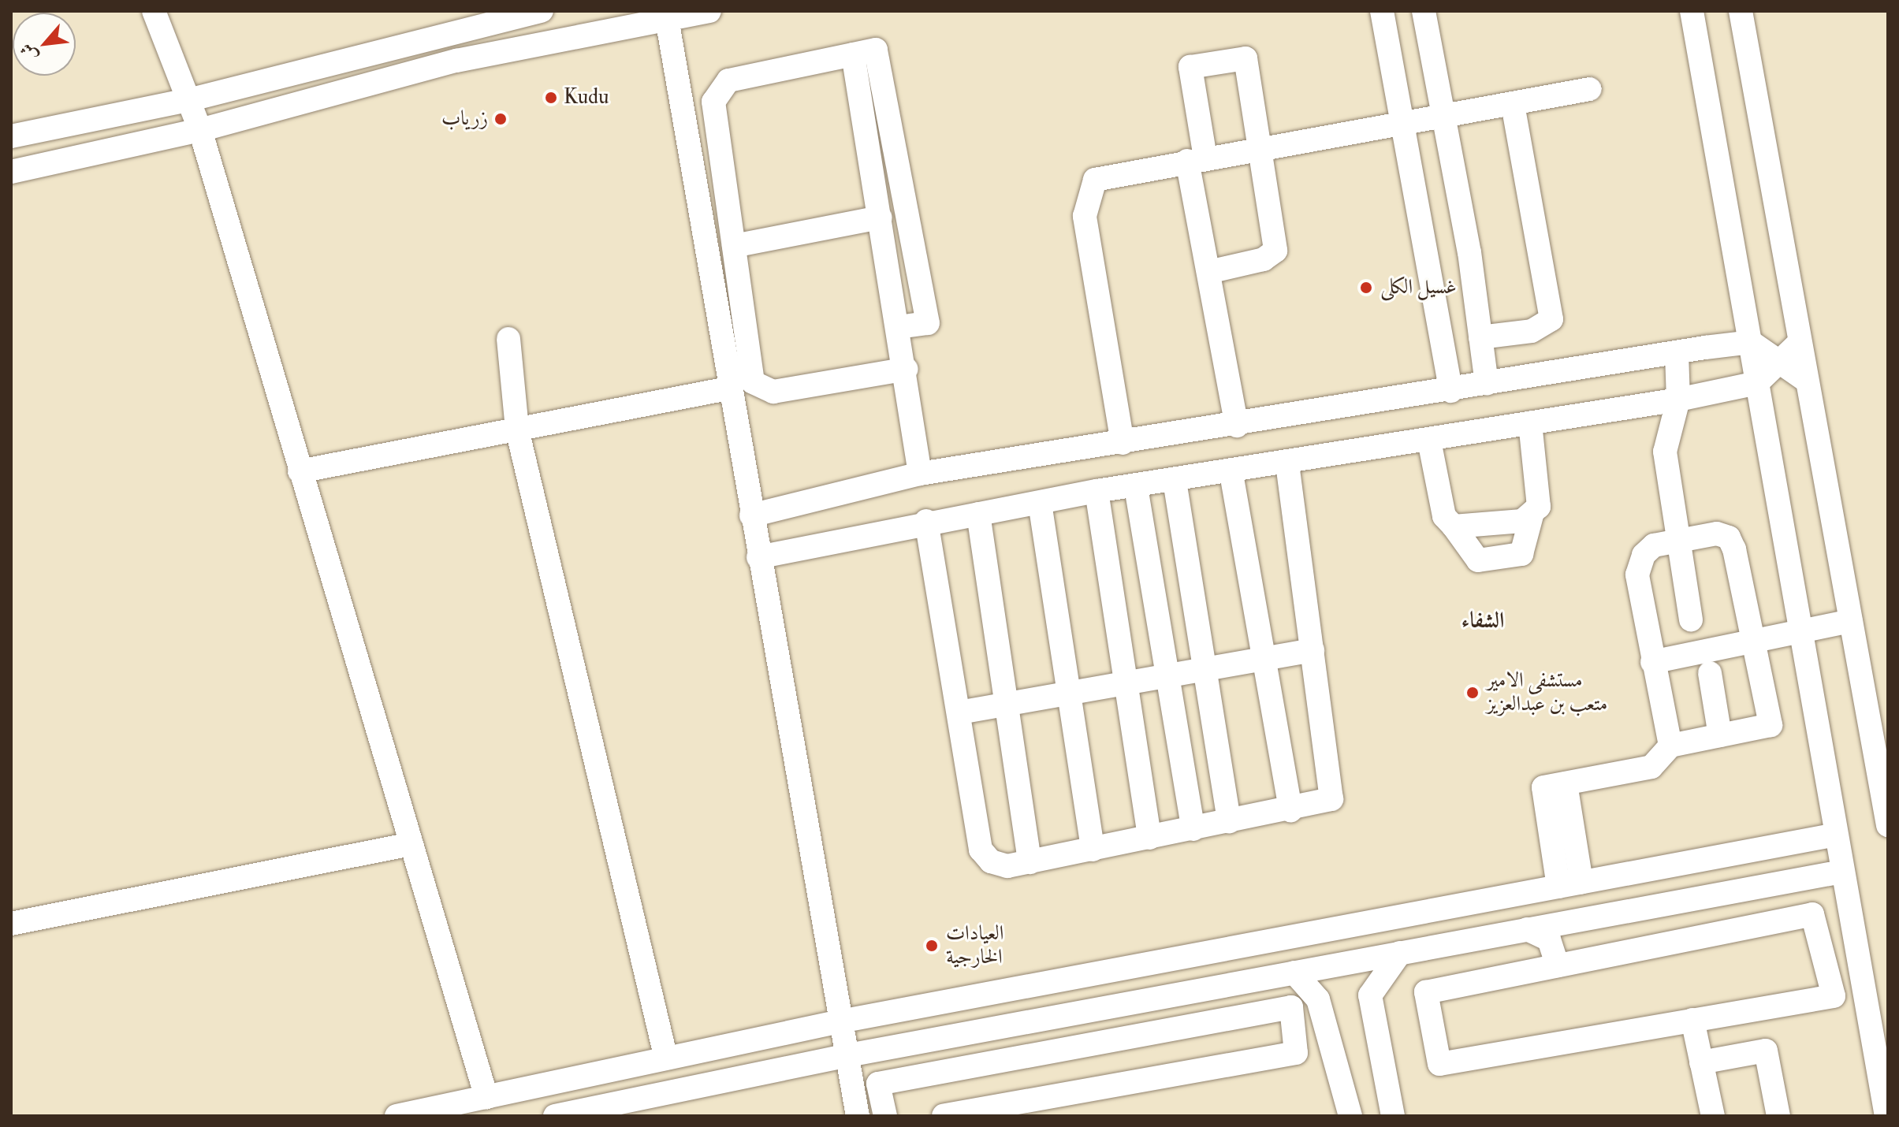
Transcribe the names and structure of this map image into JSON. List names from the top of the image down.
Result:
{
  "districts": ["الشفاء"],
  "places": [
    "Kudu",
    "زرياب",
    "غسيل الكلى",
    "مستشفى الامير متعب بن عبدالعزيز",
    "العيادات الخارجية"
  ],
  "north": "bottom left"
}
